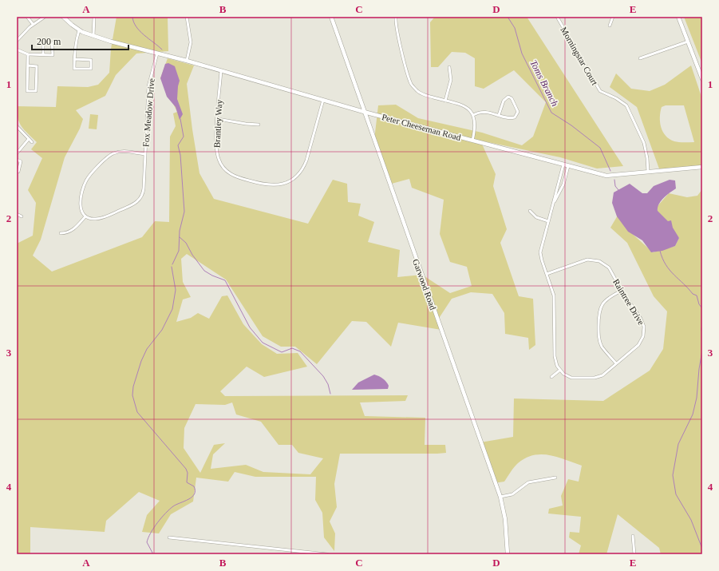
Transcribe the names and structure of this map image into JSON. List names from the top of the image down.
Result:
{
  "streets": {
    "street": [
      "Morningstar Court",
      "Fox Meadow Drive",
      "Brantley Way",
      "Peter Cheeseman Road",
      "Garwood Road",
      "Raintree Drive"
    ]
  },
  "crossings": [
    ["Morningstar Court", "Peter Cheeseman Road"],
    ["Fox Meadow Drive", "Peter Cheeseman Road"],
    ["Brantley Way", "Peter Cheeseman Road"],
    ["Peter Cheeseman Road", "Garwood Road"]
  ],
  "water": ["Toms Branch"],
  "scale_bar": "200 m",
  "grid": {
    "columns": [
      "A",
      "B",
      "C",
      "D",
      "E"
    ],
    "rows": [
      "1",
      "2",
      "3",
      "4"
    ]
  }
}
